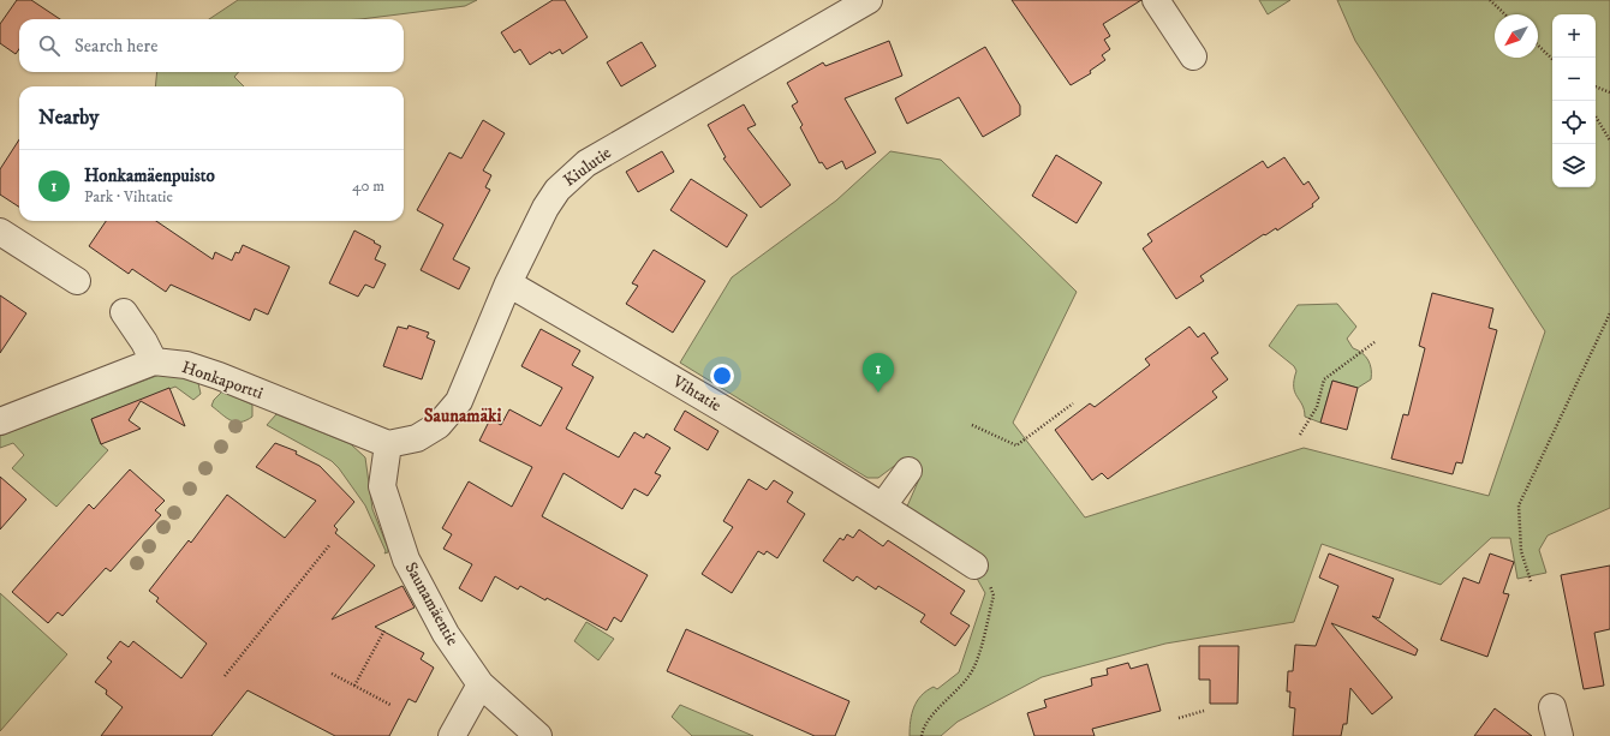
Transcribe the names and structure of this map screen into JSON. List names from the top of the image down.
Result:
{
  "streets": {
    "street": [
      "Kiulutie",
      "Honkaportti",
      "Vihtatie",
      "Saunamäentie"
    ]
  },
  "crossings": [
    ["Kiulutie", "Honkaportti"],
    ["Kiulutie", "Vihtatie"],
    ["Kiulutie", "Saunamäentie"],
    ["Honkaportti", "Saunamäentie"]
  ],
  "districts": ["Saunamäki"],
  "north": "bottom left",
  "page": {
    "map_buttons": ["+", "−"],
    "search": "Search here",
    "heading": "Nearby",
    "list": [
      {
        "mark": "1",
        "name": "Honkamäenpuisto",
        "note": "Park · Vihtatie",
        "value": "40 m"
      }
    ],
    "pins": "1"
  }
}
